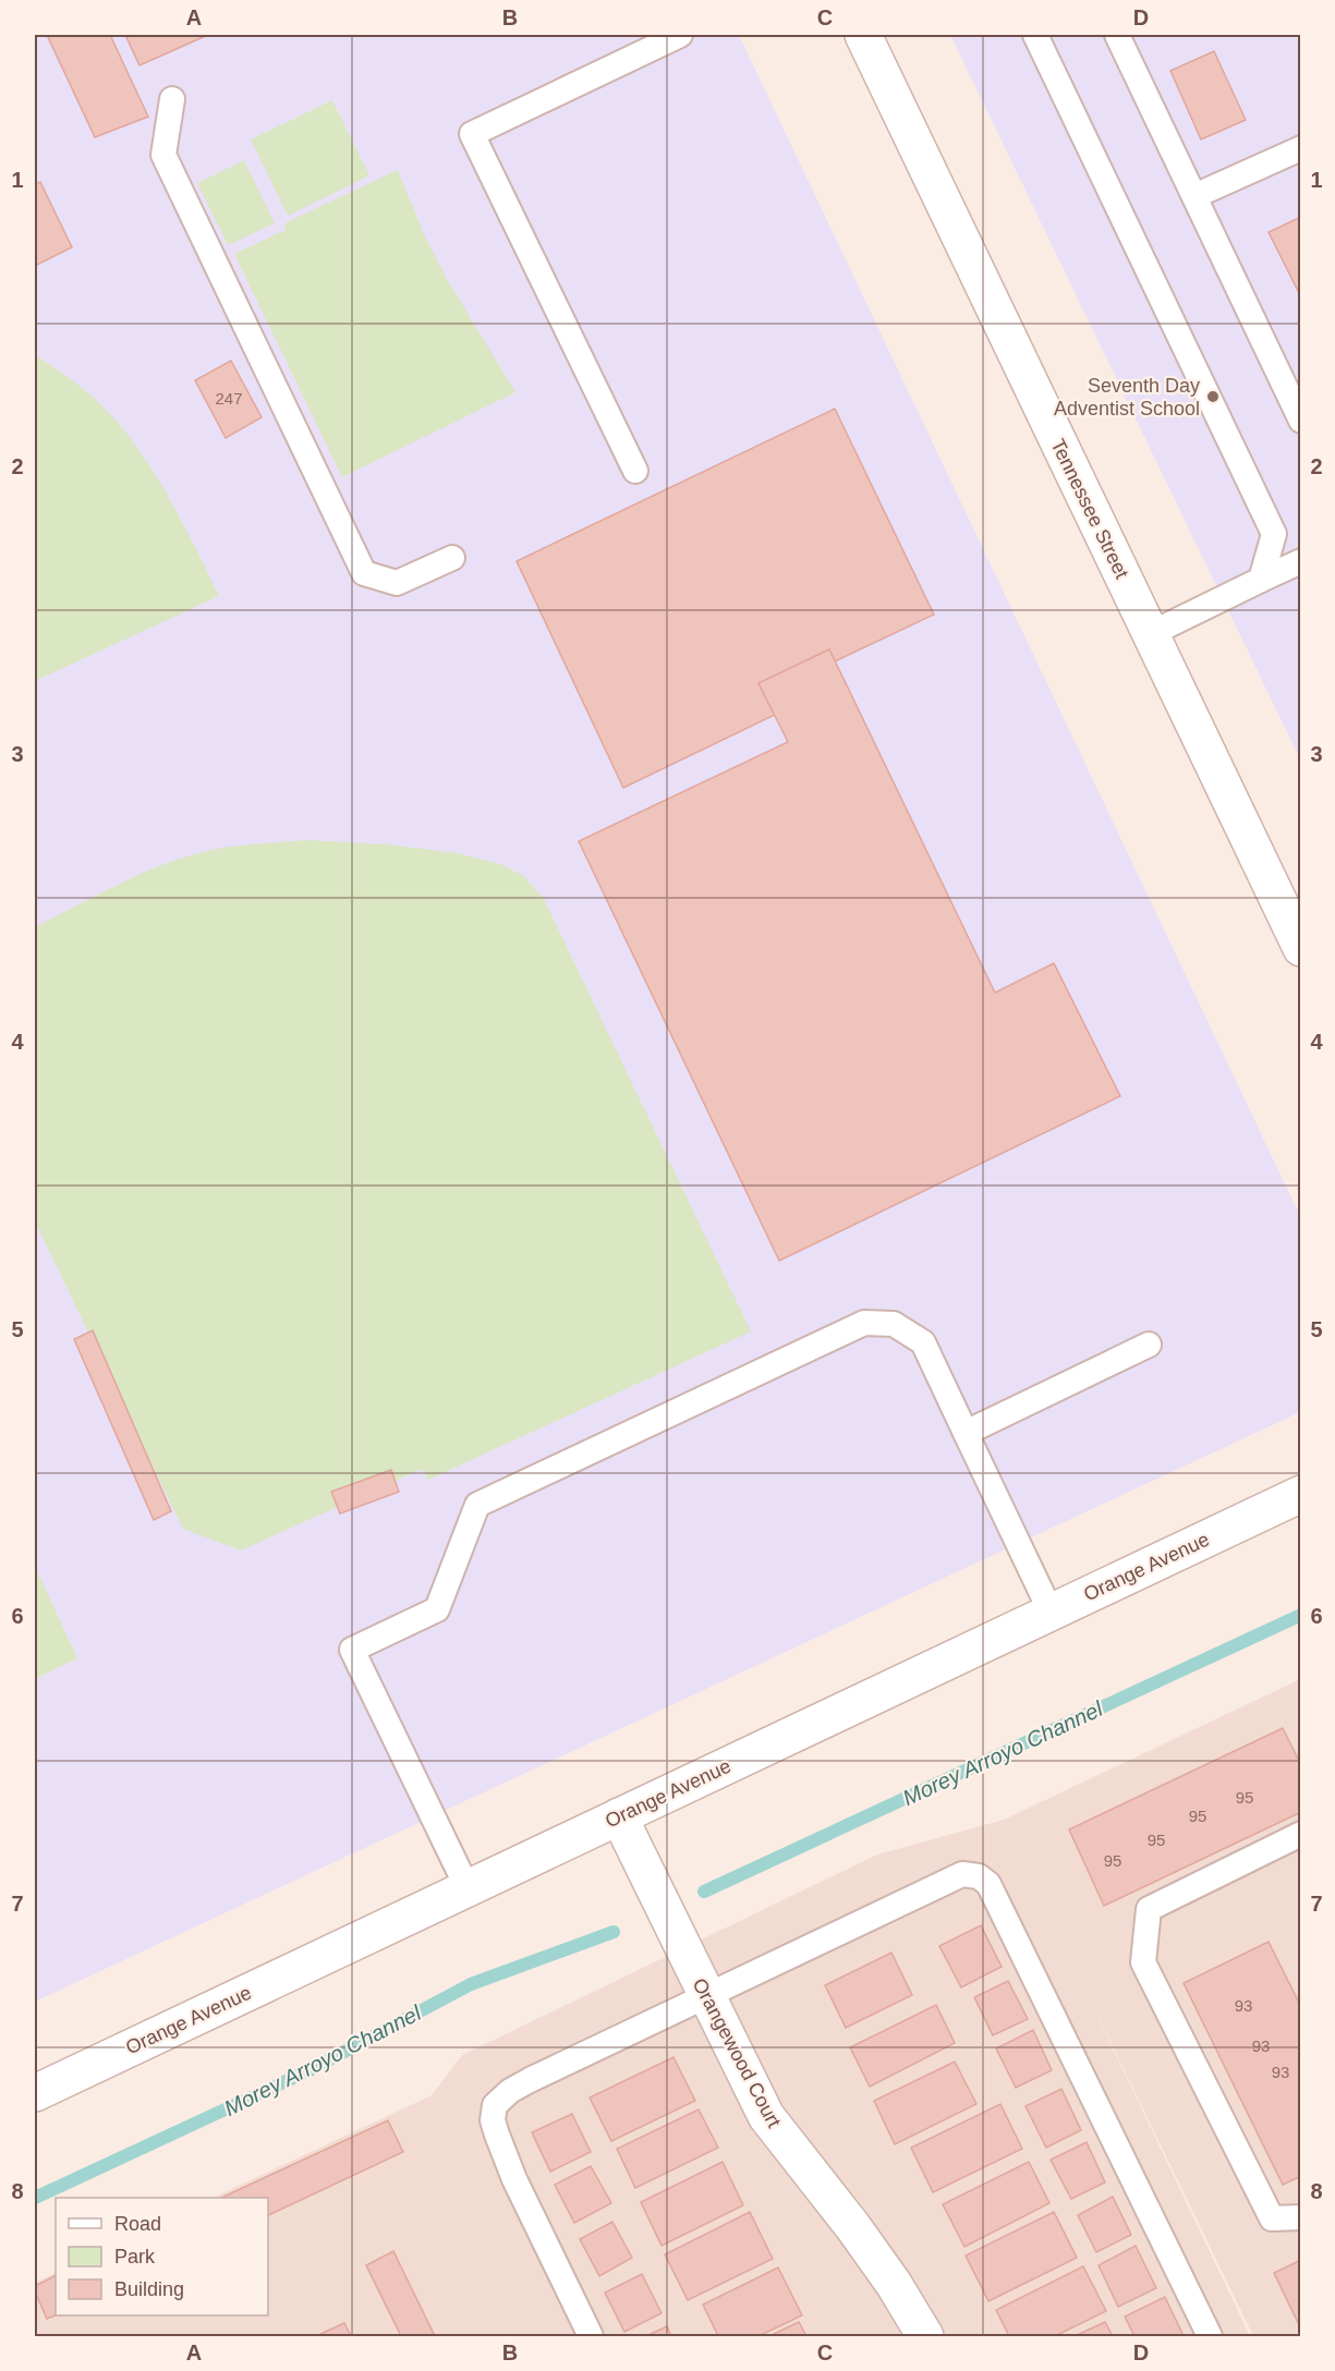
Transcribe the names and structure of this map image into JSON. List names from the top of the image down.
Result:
{
  "streets": {
    "street": ["Tennessee Street", "Orange Avenue", "Orangewood Court"]
  },
  "crossings": [
    ["Orange Avenue", "Orangewood Court"]
  ],
  "water": ["Morey Arroyo Channel"],
  "places": ["Seventh Day Adventist School"],
  "house_numbers": [
    "247",
    "95",
    "95",
    "95",
    "95",
    "93",
    "93",
    "93"
  ],
  "legend": ["Road", "Park", "Building"],
  "grid": {
    "columns": [
      "A",
      "B",
      "C",
      "D"
    ],
    "rows": [
      "1",
      "2",
      "3",
      "4",
      "5",
      "6",
      "7",
      "8"
    ]
  }
}
